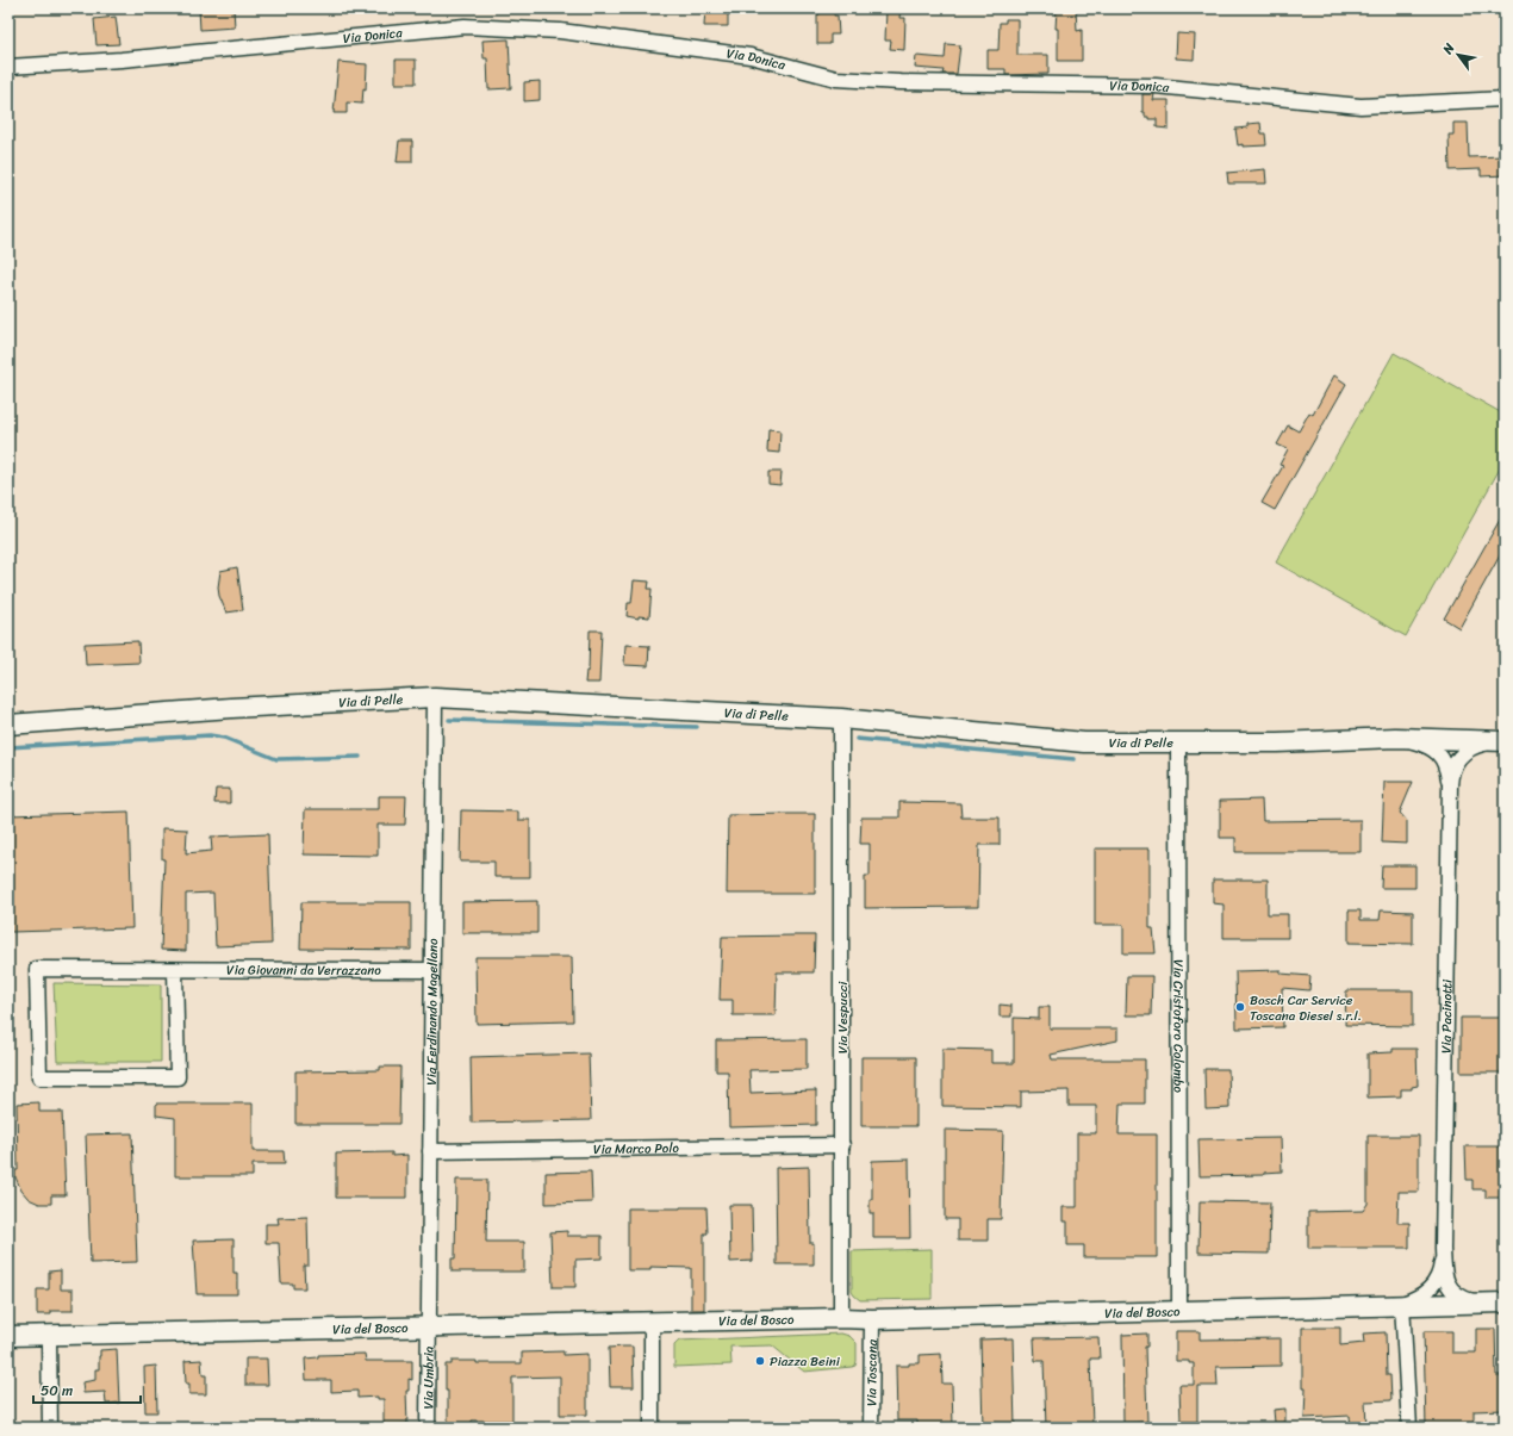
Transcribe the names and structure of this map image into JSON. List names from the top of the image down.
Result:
{
  "streets": {
    "street": [
      "Via Donica",
      "Via di Pelle",
      "Via Giovanni da Verrazzano",
      "Via Ferdinando Magellano",
      "Via Pacinotti",
      "Via Vespucci",
      "Via Cristoforo Colombo",
      "Via Marco Polo",
      "Via del Bosco",
      "Via Toscana",
      "Via Umbria"
    ]
  },
  "crossings": [
    ["Via di Pelle", "Via Ferdinando Magellano"],
    ["Via di Pelle", "Via Pacinotti"],
    ["Via di Pelle", "Via Vespucci"],
    ["Via di Pelle", "Via Cristoforo Colombo"],
    ["Via Giovanni da Verrazzano", "Via Ferdinando Magellano"],
    ["Via Ferdinando Magellano", "Via Marco Polo"],
    ["Via Ferdinando Magellano", "Via del Bosco"],
    ["Via Ferdinando Magellano", "Via Umbria"],
    ["Via Pacinotti", "Via del Bosco"],
    ["Via Vespucci", "Via Marco Polo"],
    ["Via Vespucci", "Via del Bosco"],
    ["Via Cristoforo Colombo", "Via del Bosco"],
    ["Via del Bosco", "Via Toscana"],
    ["Via del Bosco", "Via Umbria"]
  ],
  "places": ["Bosch Car Service Toscana Diesel s.r.l.", "Piazza Beini"],
  "scale_bar": "50 m",
  "north": "top left"
}
